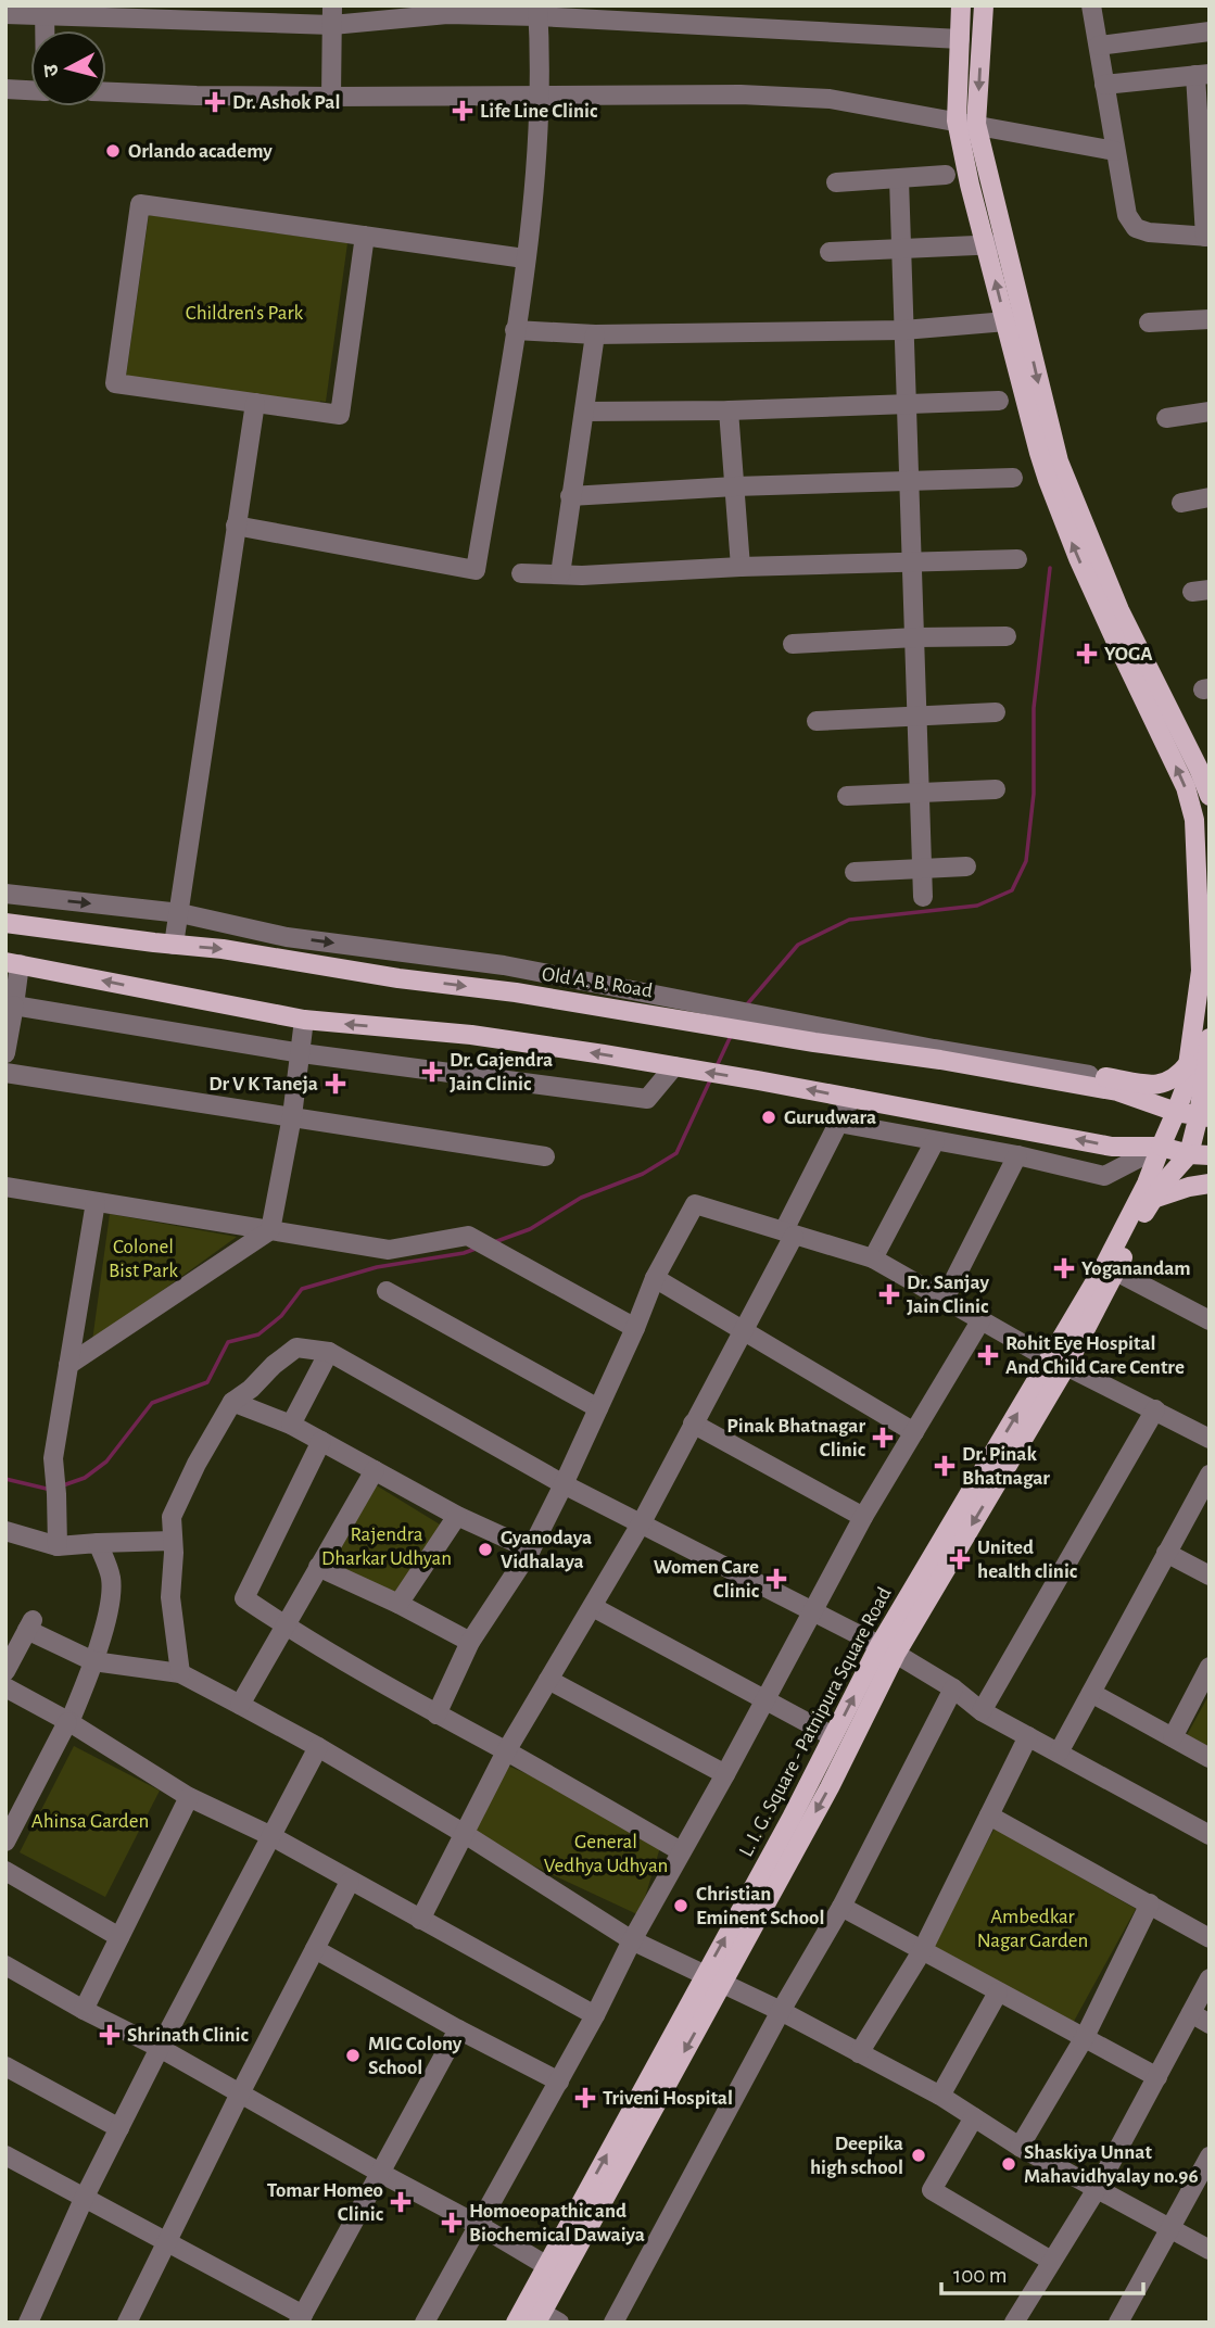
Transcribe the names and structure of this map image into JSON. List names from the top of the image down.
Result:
{
  "streets": {
    "main road": ["Old A. B. Road", "L. I. G. Square - Patnipura Square Road"]
  },
  "crossings": [
    ["Old A. B. Road", "L. I. G. Square - Patnipura Square Road"]
  ],
  "parks": [
    "Children's Park",
    "Colonel Bist Park",
    "Rajendra Dharkar Udhyan",
    "Ahinsa Garden",
    "General Vedhya Udhyan",
    "Ambedkar Nagar Garden"
  ],
  "places": {
    "health": [
      "Dr. Ashok Pal",
      "Life Line Clinic",
      "YOGA",
      "Dr. Gajendra Jain Clinic",
      "Dr V K Taneja",
      "Yoganandam",
      "Dr. Sanjay Jain Clinic",
      "Rohit Eye Hospital And Child Care Centre",
      "Pinak Bhatnagar Clinic",
      "Dr. Pinak Bhatnagar",
      "United health clinic",
      "Women Care Clinic",
      "Shrinath Clinic",
      "Triveni Hospital",
      "Tomar Homeo Clinic",
      "Homoeopathic and Biochemical Dawaiya"
    ],
    "other": [
      "Orlando academy",
      "Gurudwara",
      "Gyanodaya Vidhalaya",
      "Christian Eminent School",
      "MIG Colony School",
      "Deepika high school",
      "Shaskiya Unnat Mahavidhyalay no.96"
    ]
  },
  "scale_bar": "100 m",
  "north": "left"
}
